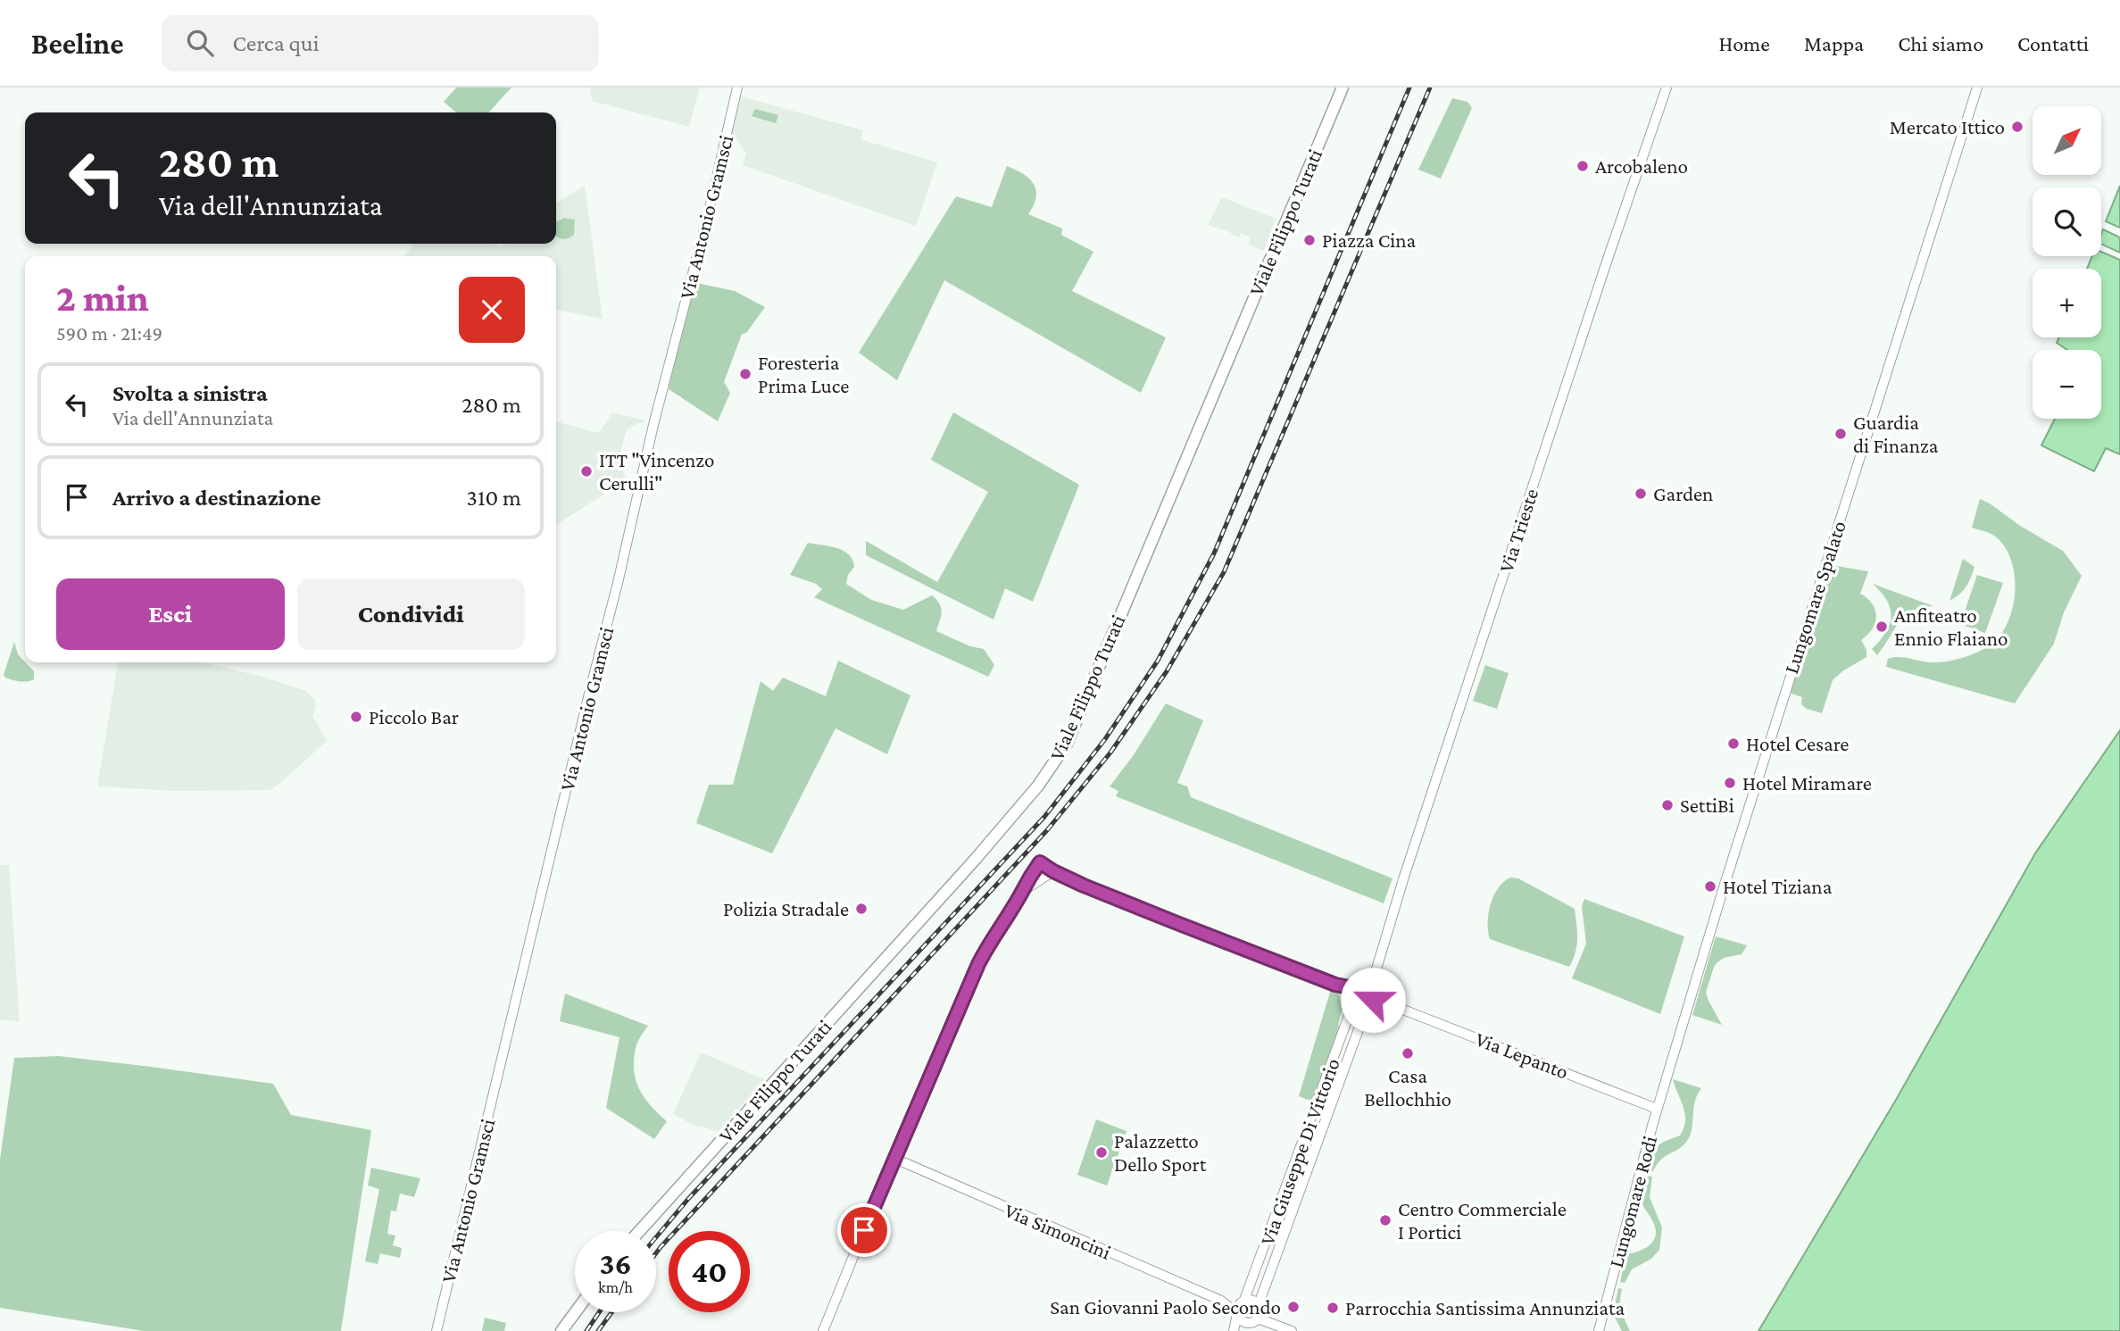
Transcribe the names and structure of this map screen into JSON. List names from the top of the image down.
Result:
{
  "streets": {
    "main road": ["Viale Filippo Turati"],
    "street": [
      "Via Antonio Gramsci",
      "Via Trieste",
      "Lungomare Spalato",
      "Via Lepanto",
      "Via Giuseppe Di Vittorio",
      "Lungomare Rodi",
      "Via Simoncini"
    ]
  },
  "crossings": [
    ["Via Trieste", "Via Lepanto"],
    ["Via Trieste", "Via Giuseppe Di Vittorio"],
    ["Lungomare Spalato", "Via Lepanto"],
    ["Lungomare Spalato", "Lungomare Rodi"],
    ["Via Lepanto", "Via Giuseppe Di Vittorio"],
    ["Via Lepanto", "Lungomare Rodi"],
    ["Via Giuseppe Di Vittorio", "Via Simoncini"]
  ],
  "places": [
    "Mercato Ittico",
    "Arcobaleno",
    "Piazza Cina",
    "Foresteria Prima Luce",
    "Guardia di Finanza",
    "ITT \"Vincenzo Cerulli\"",
    "Garden",
    "Anfiteatro Ennio Flaiano",
    "Piccolo Bar",
    "Hotel Cesare",
    "Hotel Miramare",
    "SettiBi",
    "Hotel Tiziana",
    "Polizia Stradale",
    "Casa Bellochhio",
    "Palazzetto Dello Sport",
    "Centro Commerciale I Portici",
    "San Giovanni Paolo Secondo",
    "Parrocchia Santissima Annunziata"
  ],
  "north": "top right",
  "page": {
    "header": "Beeline",
    "search": "Cerca qui",
    "nav": [
      "Home",
      "Mappa",
      "Chi siamo",
      "Contatti"
    ],
    "map_buttons": ["+", "−"],
    "turn": ["280 m", "Via dell'Annunziata"],
    "heading": ["2 min", "590 m · 21:49"],
    "list": [
      {
        "name": "Svolta a sinistra",
        "note": "Via dell'Annunziata",
        "value": "280 m"
      },
      {
        "name": "Arrivo a destinazione",
        "value": "310 m"
      }
    ],
    "buttons": ["Esci", "Condividi"],
    "speed": "36 km/h",
    "limit": "40"
  }
}
